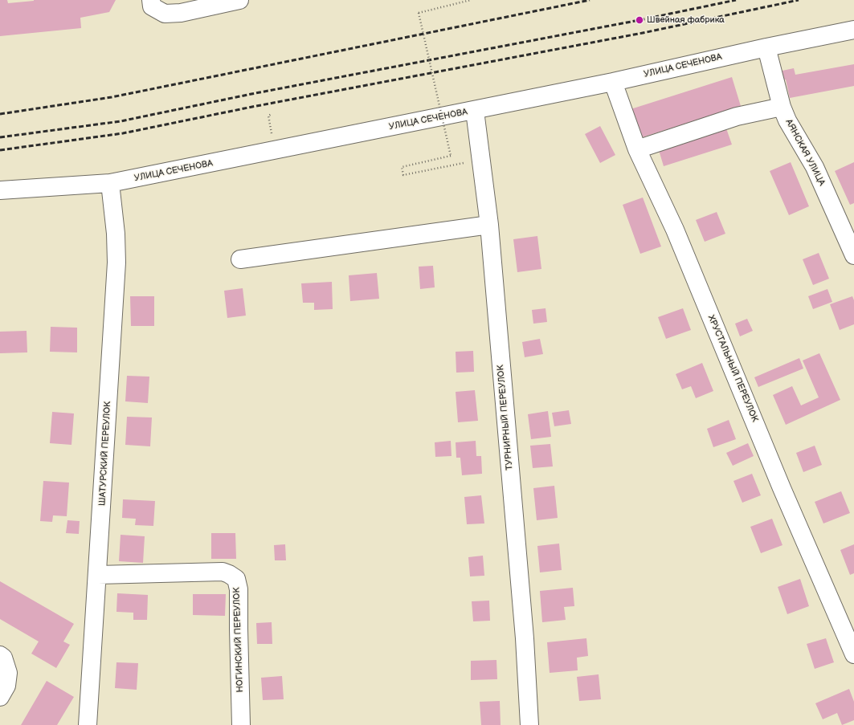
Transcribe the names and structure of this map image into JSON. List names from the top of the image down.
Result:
{
  "streets": {
    "street": [
      "УЛИЦА СЕЧЕНОВА",
      "АЯНСКАЯ УЛИЦА",
      "ХРУСТАЛЬНЫЙ ПЕРЕУЛОК",
      "ТУРНИРНЫЙ ПЕРЕУЛОК",
      "ШАТУРСКИЙ ПЕРЕУЛОК",
      "НОГИНСКИЙ ПЕРЕУЛОК"
    ]
  },
  "crossings": [
    ["УЛИЦА СЕЧЕНОВА", "АЯНСКАЯ УЛИЦА"],
    ["УЛИЦА СЕЧЕНОВА", "ХРУСТАЛЬНЫЙ ПЕРЕУЛОК"],
    ["УЛИЦА СЕЧЕНОВА", "ТУРНИРНЫЙ ПЕРЕУЛОК"],
    ["УЛИЦА СЕЧЕНОВА", "ШАТУРСКИЙ ПЕРЕУЛОК"],
    ["ШАТУРСКИЙ ПЕРЕУЛОК", "НОГИНСКИЙ ПЕРЕУЛОК"]
  ],
  "places": ["Швейная фабрика"]
}
